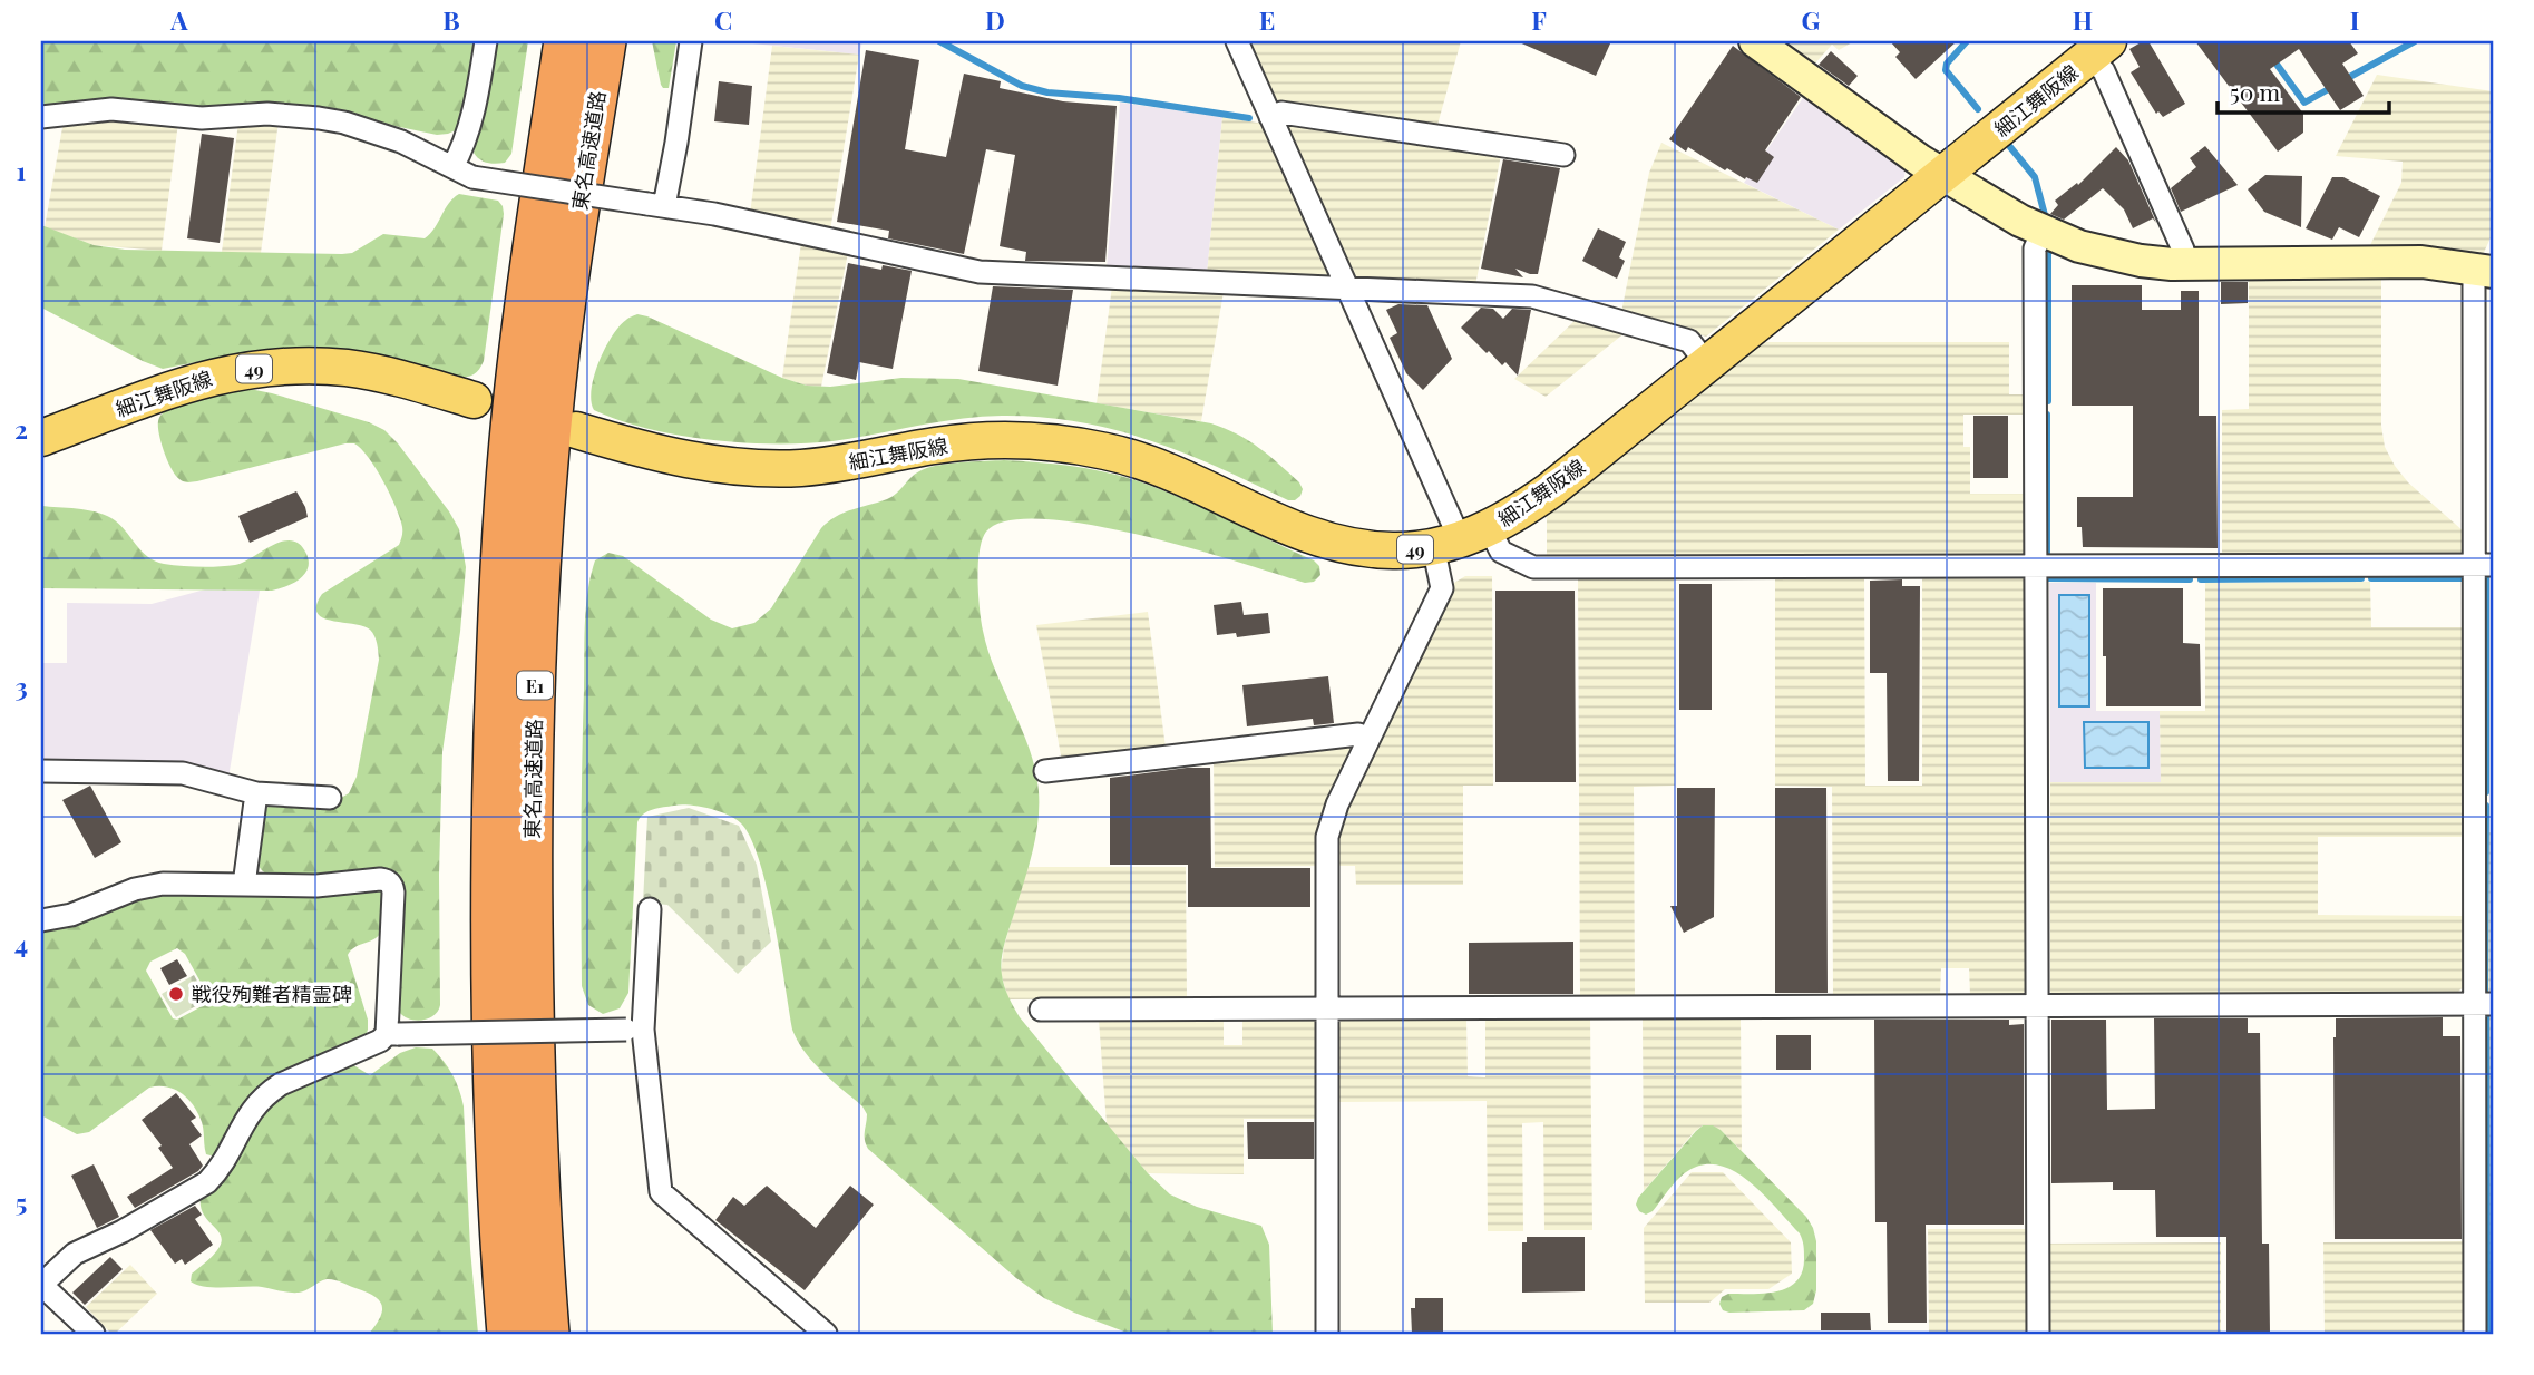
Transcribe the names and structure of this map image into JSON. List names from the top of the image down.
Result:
{
  "streets": {
    "highway": ["東名高速道路", "E1"],
    "main road": ["細江舞阪線", "49"]
  },
  "places": ["戦役殉難者精霊碑"],
  "scale_bar": "50 m",
  "grid": {
    "columns": [
      "A",
      "B",
      "C",
      "D",
      "E",
      "F",
      "G",
      "H",
      "I"
    ],
    "rows": [
      "1",
      "2",
      "3",
      "4",
      "5"
    ]
  }
}
